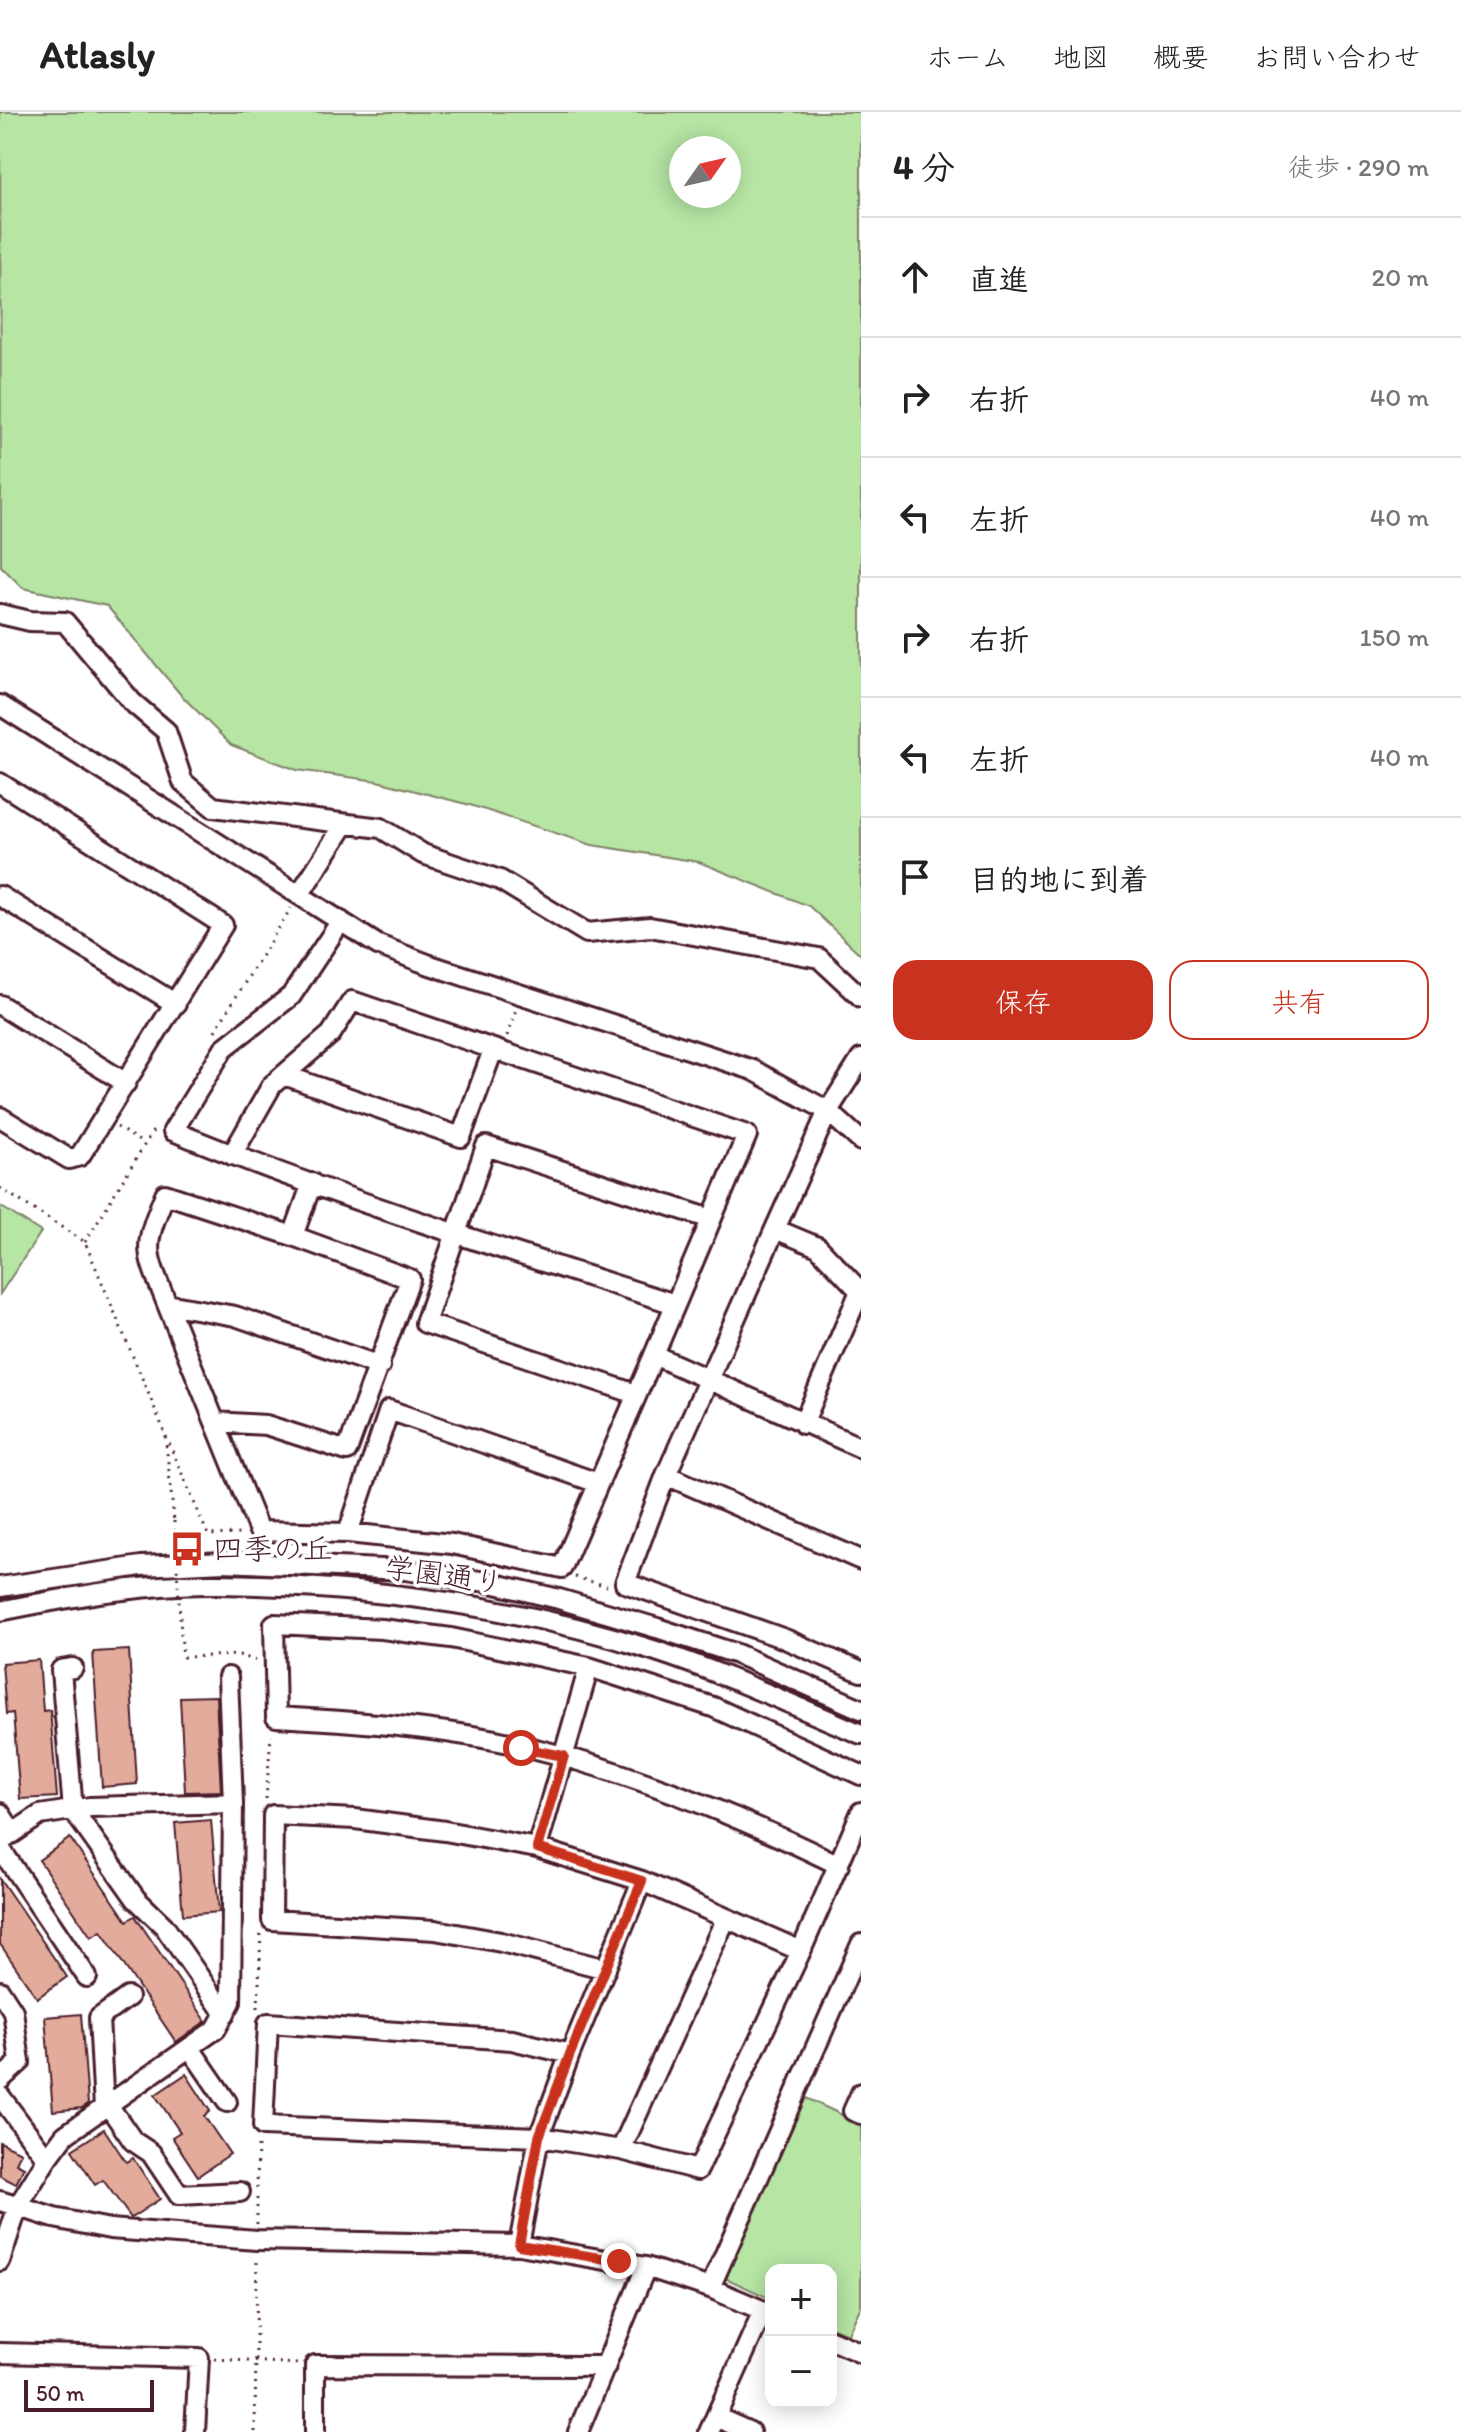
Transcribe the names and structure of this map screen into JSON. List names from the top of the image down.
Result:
{
  "streets": {
    "street": ["学園通り"]
  },
  "places": {
    "bus stop": ["四季の丘"]
  },
  "scale_bar": "50 m",
  "north": "top right",
  "page": {
    "header": "Atlasly",
    "nav": [
      "ホーム",
      "地図",
      "概要",
      "お問い合わせ"
    ],
    "heading": ["4 分", "徒歩 · 290 m"],
    "list": [
      ["直進", "20 m"],
      ["右折", "40 m"],
      ["左折", "40 m"],
      ["右折", "150 m"],
      ["左折", "40 m"],
      "目的地に到着"
    ],
    "buttons": ["保存", "共有"],
    "map_buttons": ["+", "−"],
    "scale": "50 m"
  }
}
